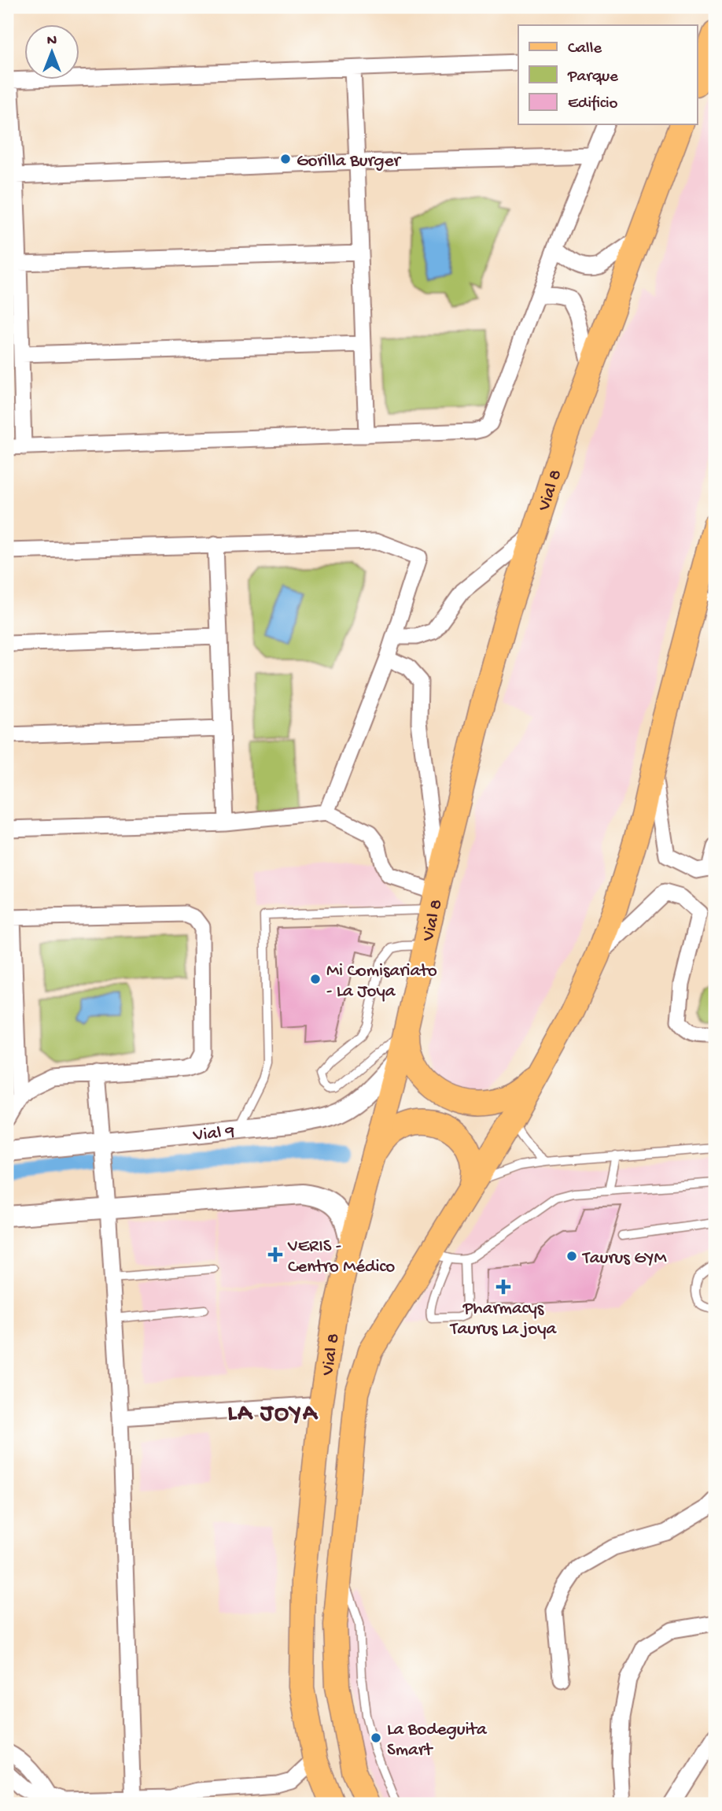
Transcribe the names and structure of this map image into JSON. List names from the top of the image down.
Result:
{
  "streets": {
    "main road": ["Vial 8"],
    "street": ["Vial 9"]
  },
  "crossings": [
    ["Vial 8", "Vial 9"]
  ],
  "districts": ["LA JOYA"],
  "places": {
    "other": [
      "Gorilla Burger",
      "Mi Comisariato - La Joya",
      "Taurus GYM",
      "La Bodeguita Smart"
    ],
    "health": ["VERIS - Centro Médico", "Pharmacys Taurus La joya"]
  },
  "legend": ["Calle", "Parque", "Edificio"],
  "north": "top"
}
